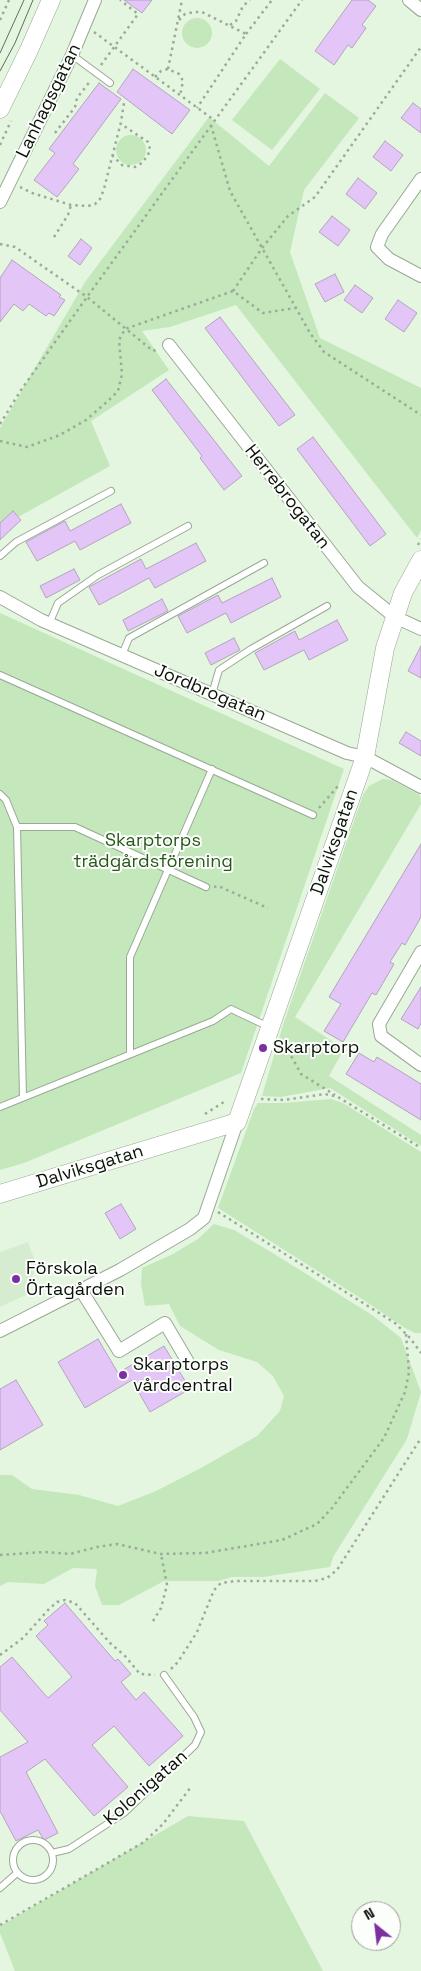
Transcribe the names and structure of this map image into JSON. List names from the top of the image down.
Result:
{
  "streets": {
    "street": [
      "Lanhagsgatan",
      "Herrebrogatan",
      "Jordbrogatan",
      "Dalviksgatan"
    ],
    "lane": ["Kolonigatan"]
  },
  "crossings": [
    ["Herrebrogatan", "Dalviksgatan"],
    ["Jordbrogatan", "Dalviksgatan"]
  ],
  "parks": ["Skarptorps trädgårdsförening"],
  "places": ["Skarptorp", "Förskola Örtagården", "Skarptorps vårdcentral"],
  "north": "top left"
}
